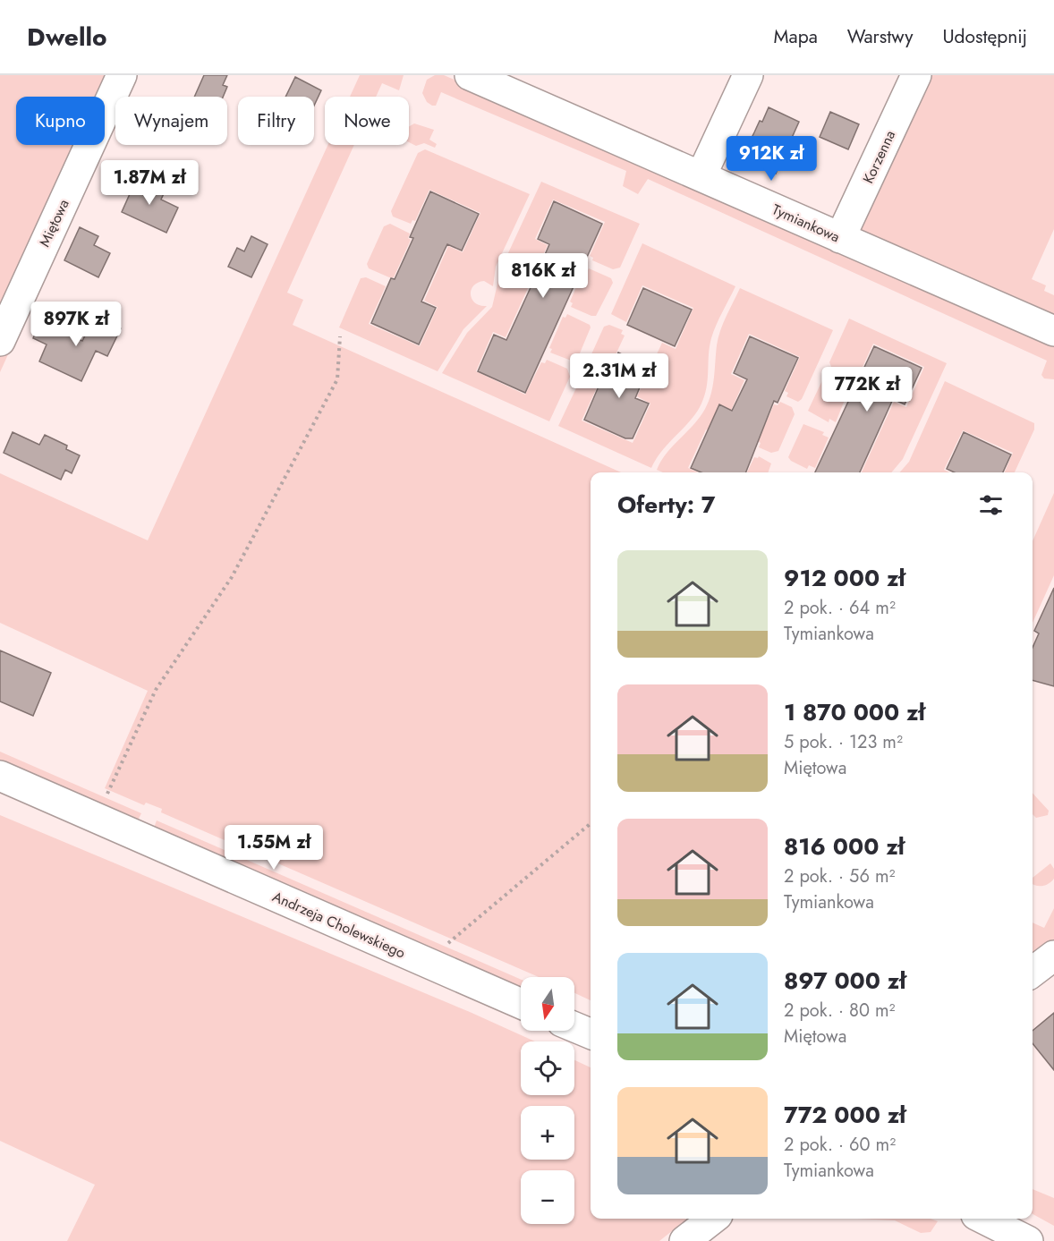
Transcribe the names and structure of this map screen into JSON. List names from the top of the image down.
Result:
{
  "streets": {
    "street": [
      "Korzenna",
      "Miętowa",
      "Tymiankowa",
      "Andrzeja Cholewskiego"
    ]
  },
  "crossings": [
    ["Korzenna", "Tymiankowa"]
  ],
  "north": "bottom",
  "page": {
    "header": "Dwello",
    "nav": ["Mapa", "Warstwy", "Udostępnij"],
    "chip": [
      "Kupno",
      "Wynajem",
      "Filtry",
      "Nowe"
    ],
    "price": [
      "912K zł",
      "1.87M zł",
      "816K zł",
      "897K zł",
      "2.31M zł",
      "772K zł",
      "1.55M zł"
    ],
    "heading": "Oferty: 7",
    "list": [
      {
        "name": "912 000 zł",
        "note": "2 pok. · 64 m² · Tymiankowa"
      },
      {
        "name": "1 870 000 zł",
        "note": "5 pok. · 123 m² · Miętowa"
      },
      {
        "name": "816 000 zł",
        "note": "2 pok. · 56 m² · Tymiankowa"
      },
      {
        "name": "897 000 zł",
        "note": "2 pok. · 80 m² · Miętowa"
      },
      {
        "name": "772 000 zł",
        "note": "2 pok. · 60 m² · Tymiankowa"
      }
    ],
    "map_buttons": ["+", "−"]
  }
}
